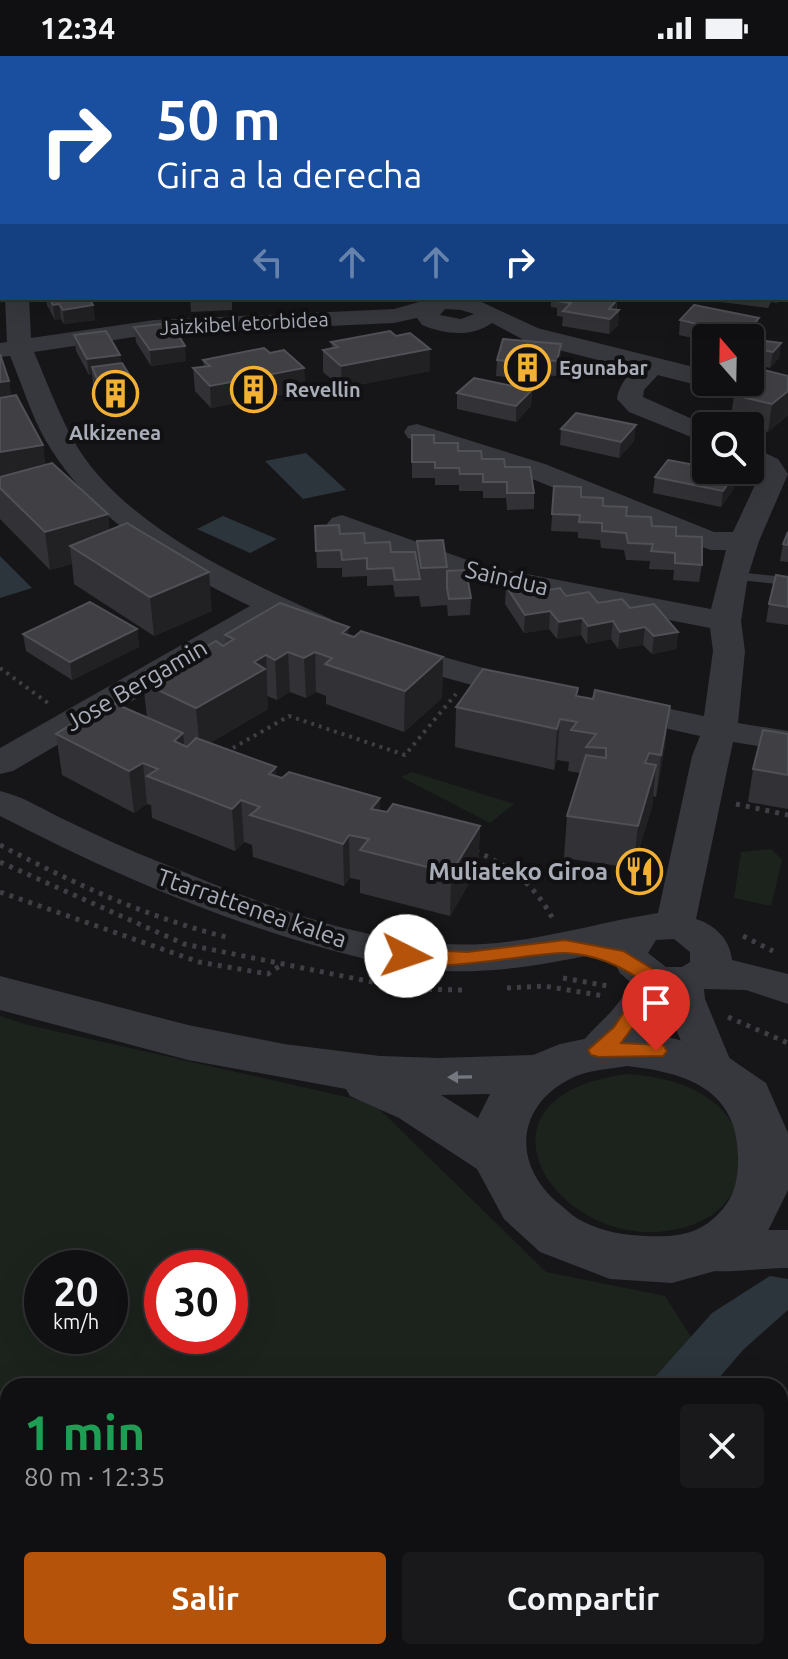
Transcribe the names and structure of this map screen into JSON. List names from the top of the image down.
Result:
{
  "streets": {
    "street": [
      "Jaizkibel etorbidea",
      "Saindua",
      "Jose Bergamin",
      "Ttarrattenea kalea"
    ]
  },
  "places": {
    "building": ["Egunabar", "Revellin", "Alkizenea"],
    "restaurant": ["Muliateko Giroa"]
  },
  "north": "top",
  "page": {
    "status": "12:34",
    "turn": ["50 m", "Gira a la derecha"],
    "speed": "20 km/h",
    "limit": "30",
    "heading": ["1 min", "80 m · 12:35"],
    "buttons": ["Salir", "Compartir"]
  }
}
